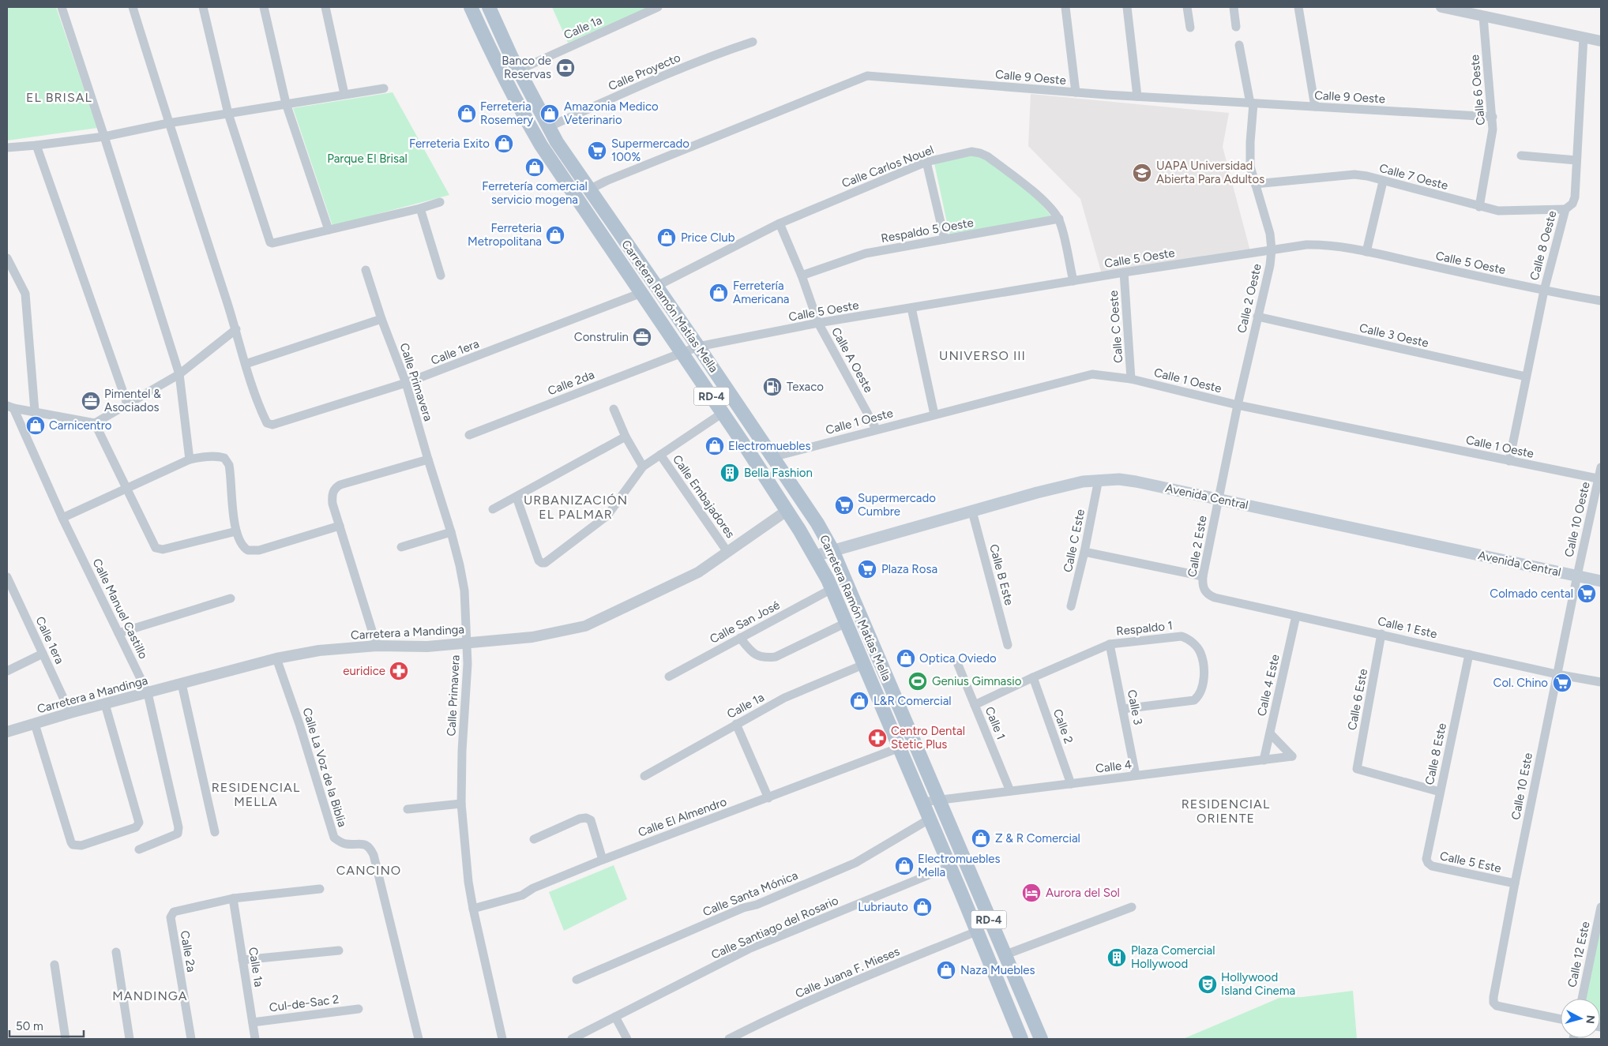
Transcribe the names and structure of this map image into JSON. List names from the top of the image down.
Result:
{
  "streets": {
    "main road": ["Carretera Ramón Matías Mella", "RD-4", "Avenida Central"],
    "street": [
      "Calle 1a",
      "Calle Proyecto",
      "Calle 9 Oeste",
      "Calle 6 Oeste",
      "Calle Carlos Nouel",
      "Calle 7 Oeste",
      "Respaldo 5 Oeste",
      "Calle 8 Oeste",
      "Calle 5 Oeste",
      "Calle 2 Oeste",
      "Calle C Oeste",
      "Calle 3 Oeste",
      "Calle 1era",
      "Calle A Oeste",
      "Calle 1 Oeste",
      "Calle Primavera",
      "Calle 2da",
      "Calle Embajadores",
      "Calle 10 Oeste",
      "Calle C Este",
      "Calle 2 Este",
      "Calle B Este",
      "Calle Manuel Castillo",
      "Calle San José",
      "Calle 1 Este",
      "Respaldo 1",
      "Carretera a Mandinga",
      "Calle 4 Este",
      "Calle 6 Este",
      "Calle 3",
      "Calle 1",
      "Calle 2",
      "Calle 8 Este",
      "Calle 4",
      "Calle La Voz de la Biblia",
      "Calle 10 Este",
      "Calle El Almendro",
      "Calle 5 Este",
      "Calle Santa Mónica",
      "Calle Santiago del Rosario",
      "Calle 2a",
      "Calle 12 Este",
      "Calle Juana F. Mieses",
      "Cul-de-Sac 2"
    ]
  },
  "crossings": [
    ["Calle 1a", "Carretera Ramón Matías Mella"],
    ["Calle 1a", "Calle 2a"],
    ["Calle 1a", "Cul-de-Sac 2"],
    ["Calle Proyecto", "Carretera Ramón Matías Mella"],
    ["Calle 9 Oeste", "Calle 6 Oeste"],
    ["Calle 9 Oeste", "Calle 2 Oeste"],
    ["Calle 9 Oeste", "Carretera Ramón Matías Mella"],
    ["Calle 6 Oeste", "Calle 7 Oeste"],
    ["Calle Carlos Nouel", "Respaldo 5 Oeste"],
    ["Calle Carlos Nouel", "Calle 5 Oeste"],
    ["Calle Carlos Nouel", "Carretera Ramón Matías Mella"],
    ["Calle Carlos Nouel", "Calle A Oeste"],
    ["Calle 7 Oeste", "Calle 8 Oeste"],
    ["Calle 7 Oeste", "Calle 2 Oeste"],
    ["Respaldo 5 Oeste", "Calle A Oeste"],
    ["Calle 8 Oeste", "Calle 5 Oeste"],
    ["Calle 8 Oeste", "Calle 3 Oeste"],
    ["Calle 8 Oeste", "Calle 1 Oeste"],
    ["Calle 5 Oeste", "Calle 2 Oeste"],
    ["Calle 5 Oeste", "Carretera Ramón Matías Mella"],
    ["Calle 5 Oeste", "Calle C Oeste"],
    ["Calle 5 Oeste", "Calle A Oeste"],
    ["Calle 5 Oeste", "Calle 2da"],
    ["Calle 2 Oeste", "Calle 3 Oeste"],
    ["Calle 2 Oeste", "Calle 1 Oeste"],
    ["Calle 2 Oeste", "Avenida Central"],
    ["Calle 2 Oeste", "Calle 2 Este"],
    ["Carretera Ramón Matías Mella", "Calle 1era"],
    ["Carretera Ramón Matías Mella", "Calle 1 Oeste"],
    ["Carretera Ramón Matías Mella", "Calle 2da"],
    ["Carretera Ramón Matías Mella", "Avenida Central"],
    ["Carretera Ramón Matías Mella", "Calle San José"],
    ["Carretera Ramón Matías Mella", "Carretera a Mandinga"],
    ["Carretera Ramón Matías Mella", "Calle 4"],
    ["Carretera Ramón Matías Mella", "Calle El Almendro"],
    ["Carretera Ramón Matías Mella", "Calle Santa Mónica"],
    ["Carretera Ramón Matías Mella", "Calle Santiago del Rosario"],
    ["Carretera Ramón Matías Mella", "Calle Juana F. Mieses"],
    ["Calle C Oeste", "Calle 1 Oeste"],
    ["Calle 1era", "Calle Primavera"],
    ["Calle 1era", "Carretera a Mandinga"],
    ["Calle A Oeste", "Calle 1 Oeste"],
    ["Calle 1 Oeste", "Calle 10 Oeste"],
    ["Calle Primavera", "Carretera a Mandinga"],
    ["Calle Primavera", "Calle El Almendro"],
    ["Calle Embajadores", "Carretera a Mandinga"],
    ["Avenida Central", "Calle 10 Oeste"],
    ["Avenida Central", "Calle C Este"],
    ["Avenida Central", "Calle 2 Este"],
    ["Avenida Central", "Calle B Este"],
    ["Avenida Central", "Calle 10 Este"],
    ["Calle 10 Oeste", "Calle 10 Este"],
    ["Calle 2 Este", "Calle 1 Este"],
    ["Calle Manuel Castillo", "Carretera a Mandinga"],
    ["Calle 1 Este", "Calle 4 Este"],
    ["Calle 1 Este", "Calle 6 Este"],
    ["Calle 1 Este", "Calle 8 Este"],
    ["Calle 1 Este", "Calle 10 Este"],
    ["Respaldo 1", "Calle 3"],
    ["Respaldo 1", "Calle 1"],
    ["Respaldo 1", "Calle 2"],
    ["Carretera a Mandinga", "Calle La Voz de la Biblia"],
    ["Calle 4 Este", "Calle 4"],
    ["Calle 6 Este", "Calle 8 Este"],
    ["Calle 3", "Calle 4"],
    ["Calle 1", "Calle 4"],
    ["Calle 2", "Calle 4"],
    ["Calle 8 Este", "Calle 5 Este"],
    ["Calle 10 Este", "Calle 5 Este"]
  ],
  "districts": [
    "EL BRISAL",
    "UNIVERSO III",
    "URBANIZACIÓN EL PALMAR",
    "RESIDENCIAL MELLA",
    "RESIDENCIAL ORIENTE",
    "CANCINO",
    "MANDINGA"
  ],
  "parks": ["Parque El Brisal"],
  "places": {
    "bank": ["Banco de Reservas"],
    "shop": [
      "Ferreteria Rosemery",
      "Amazonia Medico Veterinario",
      "Ferreteria Exito",
      "Ferretería comercial servicio mogena",
      "Ferreteria Metropolitana",
      "Price Club",
      "Ferretería Americana",
      "Carnicentro",
      "Electromuebles",
      "Optica Oviedo",
      "L&R Comercial",
      "Z & R Comercial",
      "Electromuebles Mella",
      "Lubriauto",
      "Naza Muebles"
    ],
    "supermarket": [
      "Supermercado 100%",
      "Supermercado Cumbre",
      "Plaza Rosa",
      "Colmado cental",
      "Col. Chino"
    ],
    "school or university": ["UAPA Universidad Abierta Para Adultos"],
    "office": ["Construlin", "Pimentel & Asociados"],
    "fuel station": ["Texaco"],
    "building": ["Bella Fashion", "Plaza Comercial Hollywood"],
    "pharmacy": ["euridice", "Centro Dental Stetic Plus"],
    "sports": ["Genius Gimnasio"],
    "hotel": ["Aurora del Sol"],
    "theatre": ["Hollywood Island Cinema"]
  },
  "scale_bar": "50 m",
  "north": "right"
}
